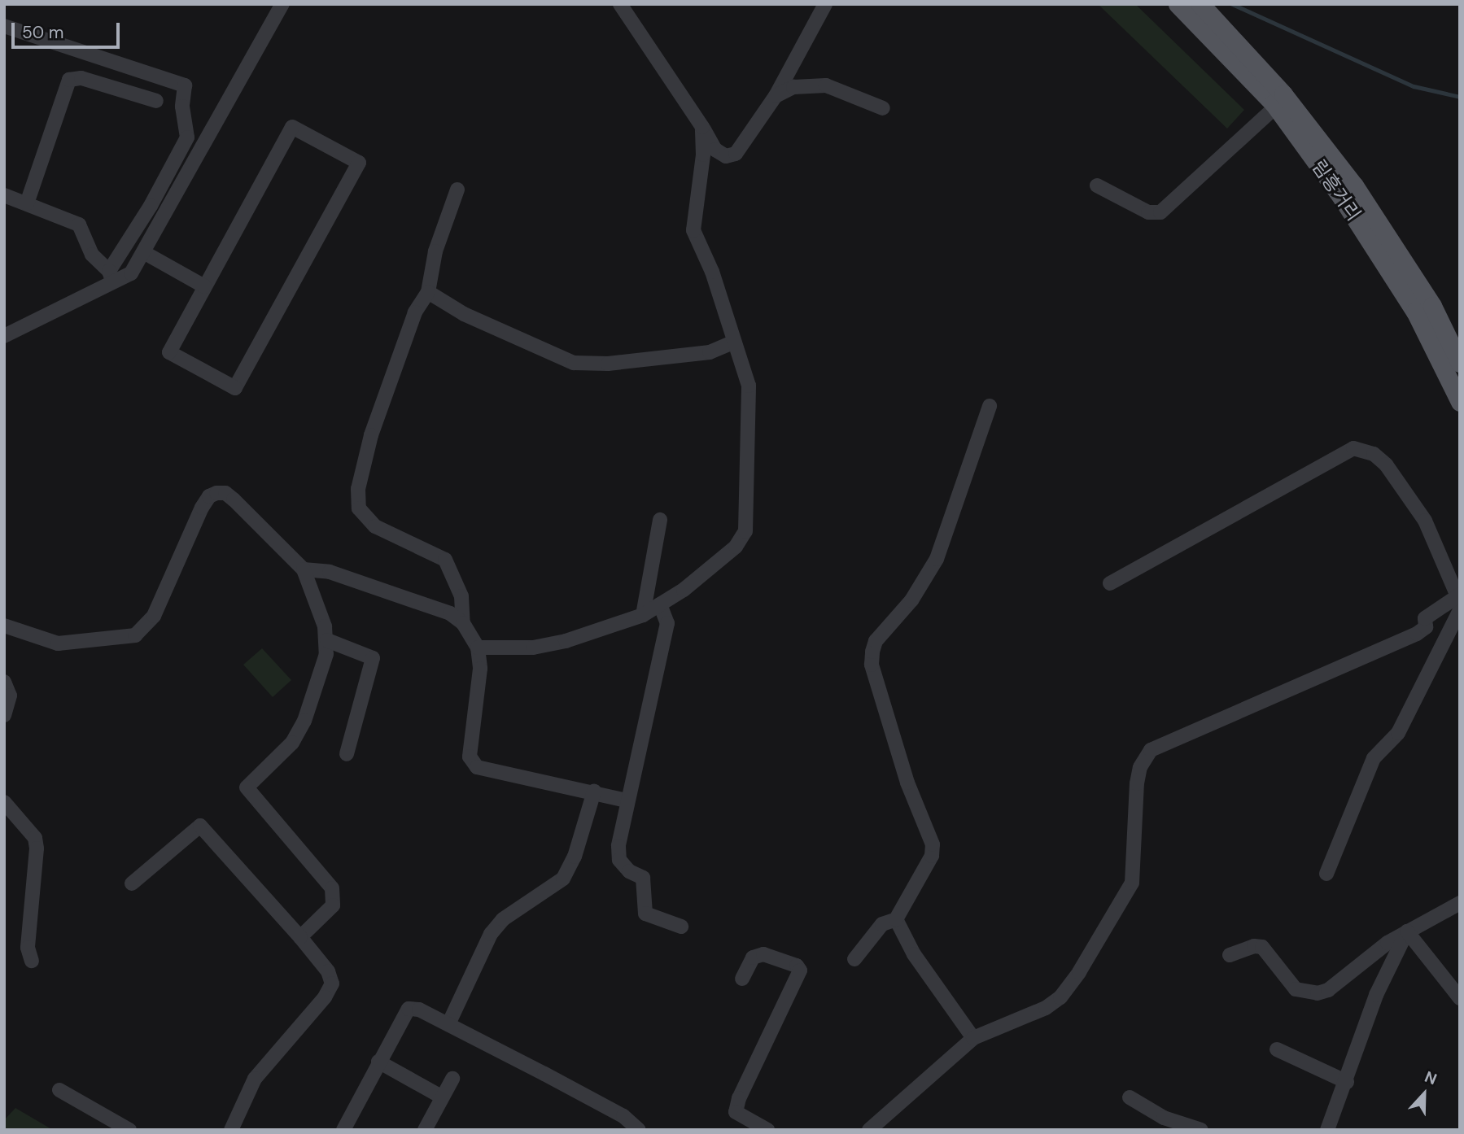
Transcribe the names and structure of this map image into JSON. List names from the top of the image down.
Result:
{
  "streets": {
    "main road": ["림흥거리"]
  },
  "scale_bar": "50 m",
  "north": "top"
}
